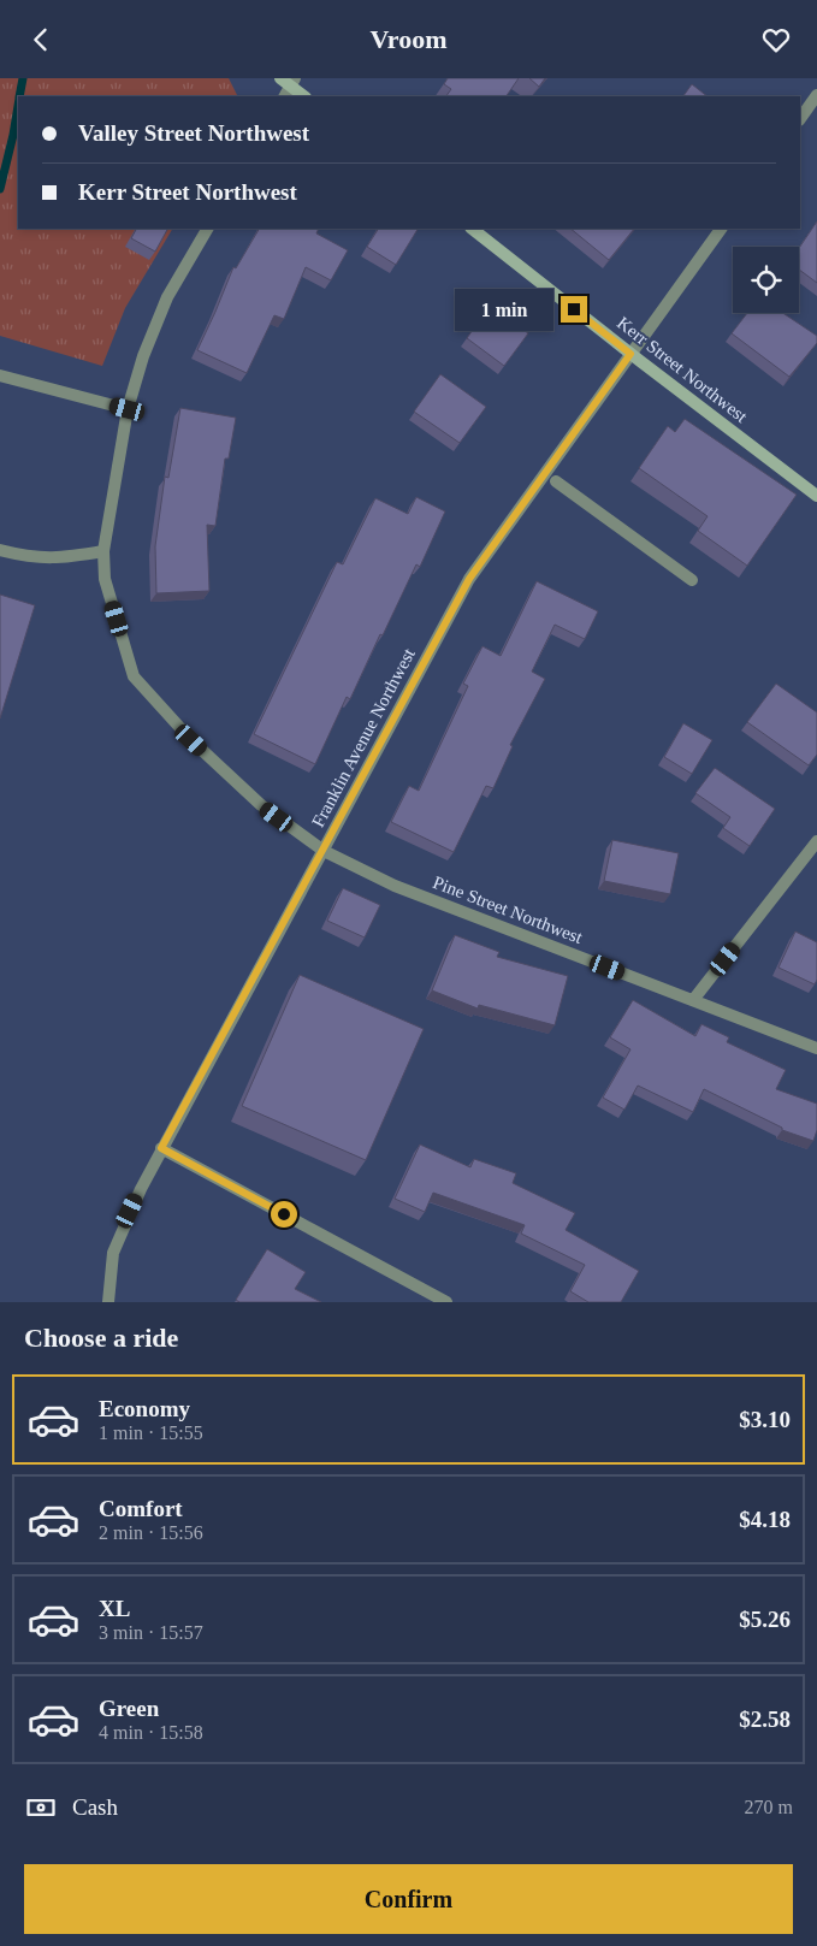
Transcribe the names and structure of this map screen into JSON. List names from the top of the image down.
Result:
{
  "streets": {
    "street": ["Kerr Street Northwest", "Franklin Avenue Northwest", "Pine Street Northwest"]
  },
  "crossings": [
    ["Kerr Street Northwest", "Franklin Avenue Northwest"],
    ["Franklin Avenue Northwest", "Pine Street Northwest"]
  ],
  "page": {
    "header": "Vroom",
    "banner": ["Valley Street Northwest", "Kerr Street Northwest"],
    "bubble": "1 min",
    "heading": "Choose a ride",
    "list": [
      {
        "name": "Economy",
        "note": "1 min · 15:55",
        "value": "$3.10"
      },
      {
        "name": "Comfort",
        "note": "2 min · 15:56",
        "value": "$4.18"
      },
      {
        "name": "XL",
        "note": "3 min · 15:57",
        "value": "$5.26"
      },
      {
        "name": "Green",
        "note": "4 min · 15:58",
        "value": "$2.58"
      }
    ],
    "pay": ["Cash", "270 m"],
    "buttons": "Confirm"
  }
}
